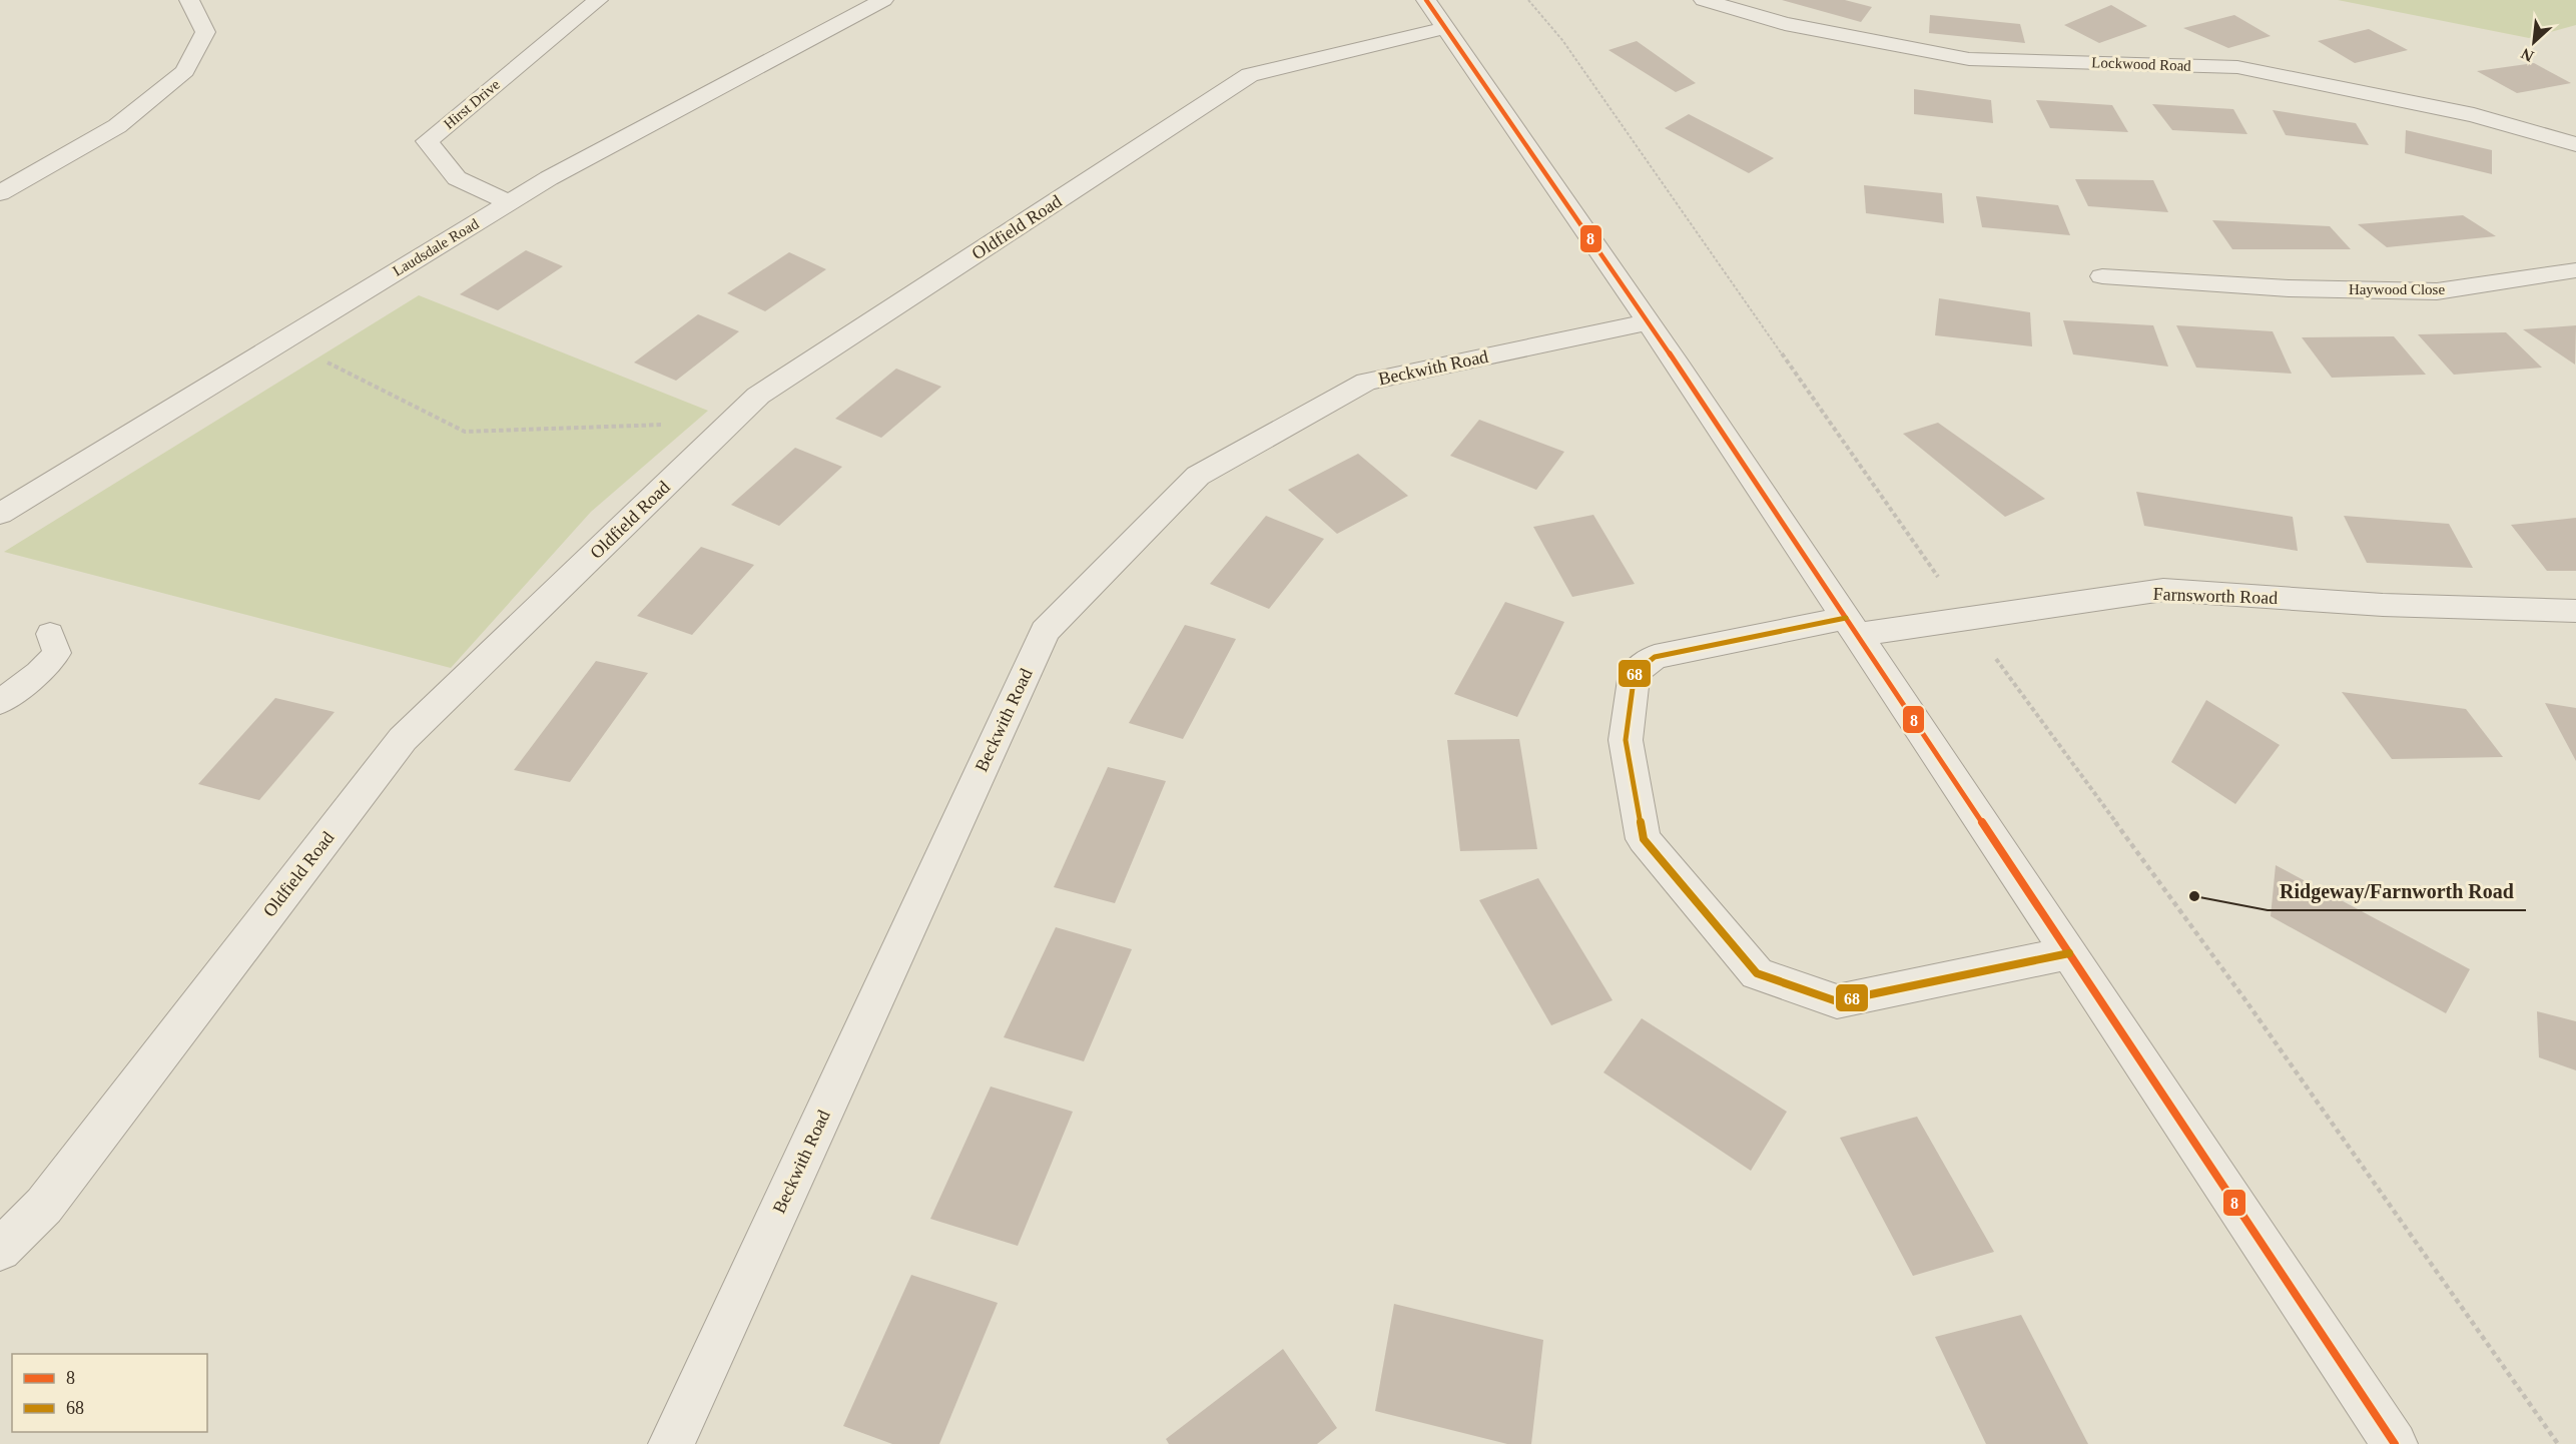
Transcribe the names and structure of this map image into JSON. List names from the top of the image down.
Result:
{
  "streets": {
    "street": [
      "Lockwood Road",
      "Hirst Drive",
      "Oldfield Road",
      "Laudsdale Road",
      "Haywood Close",
      "Beckwith Road",
      "Farnsworth Road"
    ]
  },
  "crossings": [
    ["Hirst Drive", "Laudsdale Road"]
  ],
  "places": ["Ridgeway/Farnworth Road"],
  "lines": ["transit line 8", "transit line 68"],
  "legend": ["8", "68"],
  "north": "bottom left"
}
